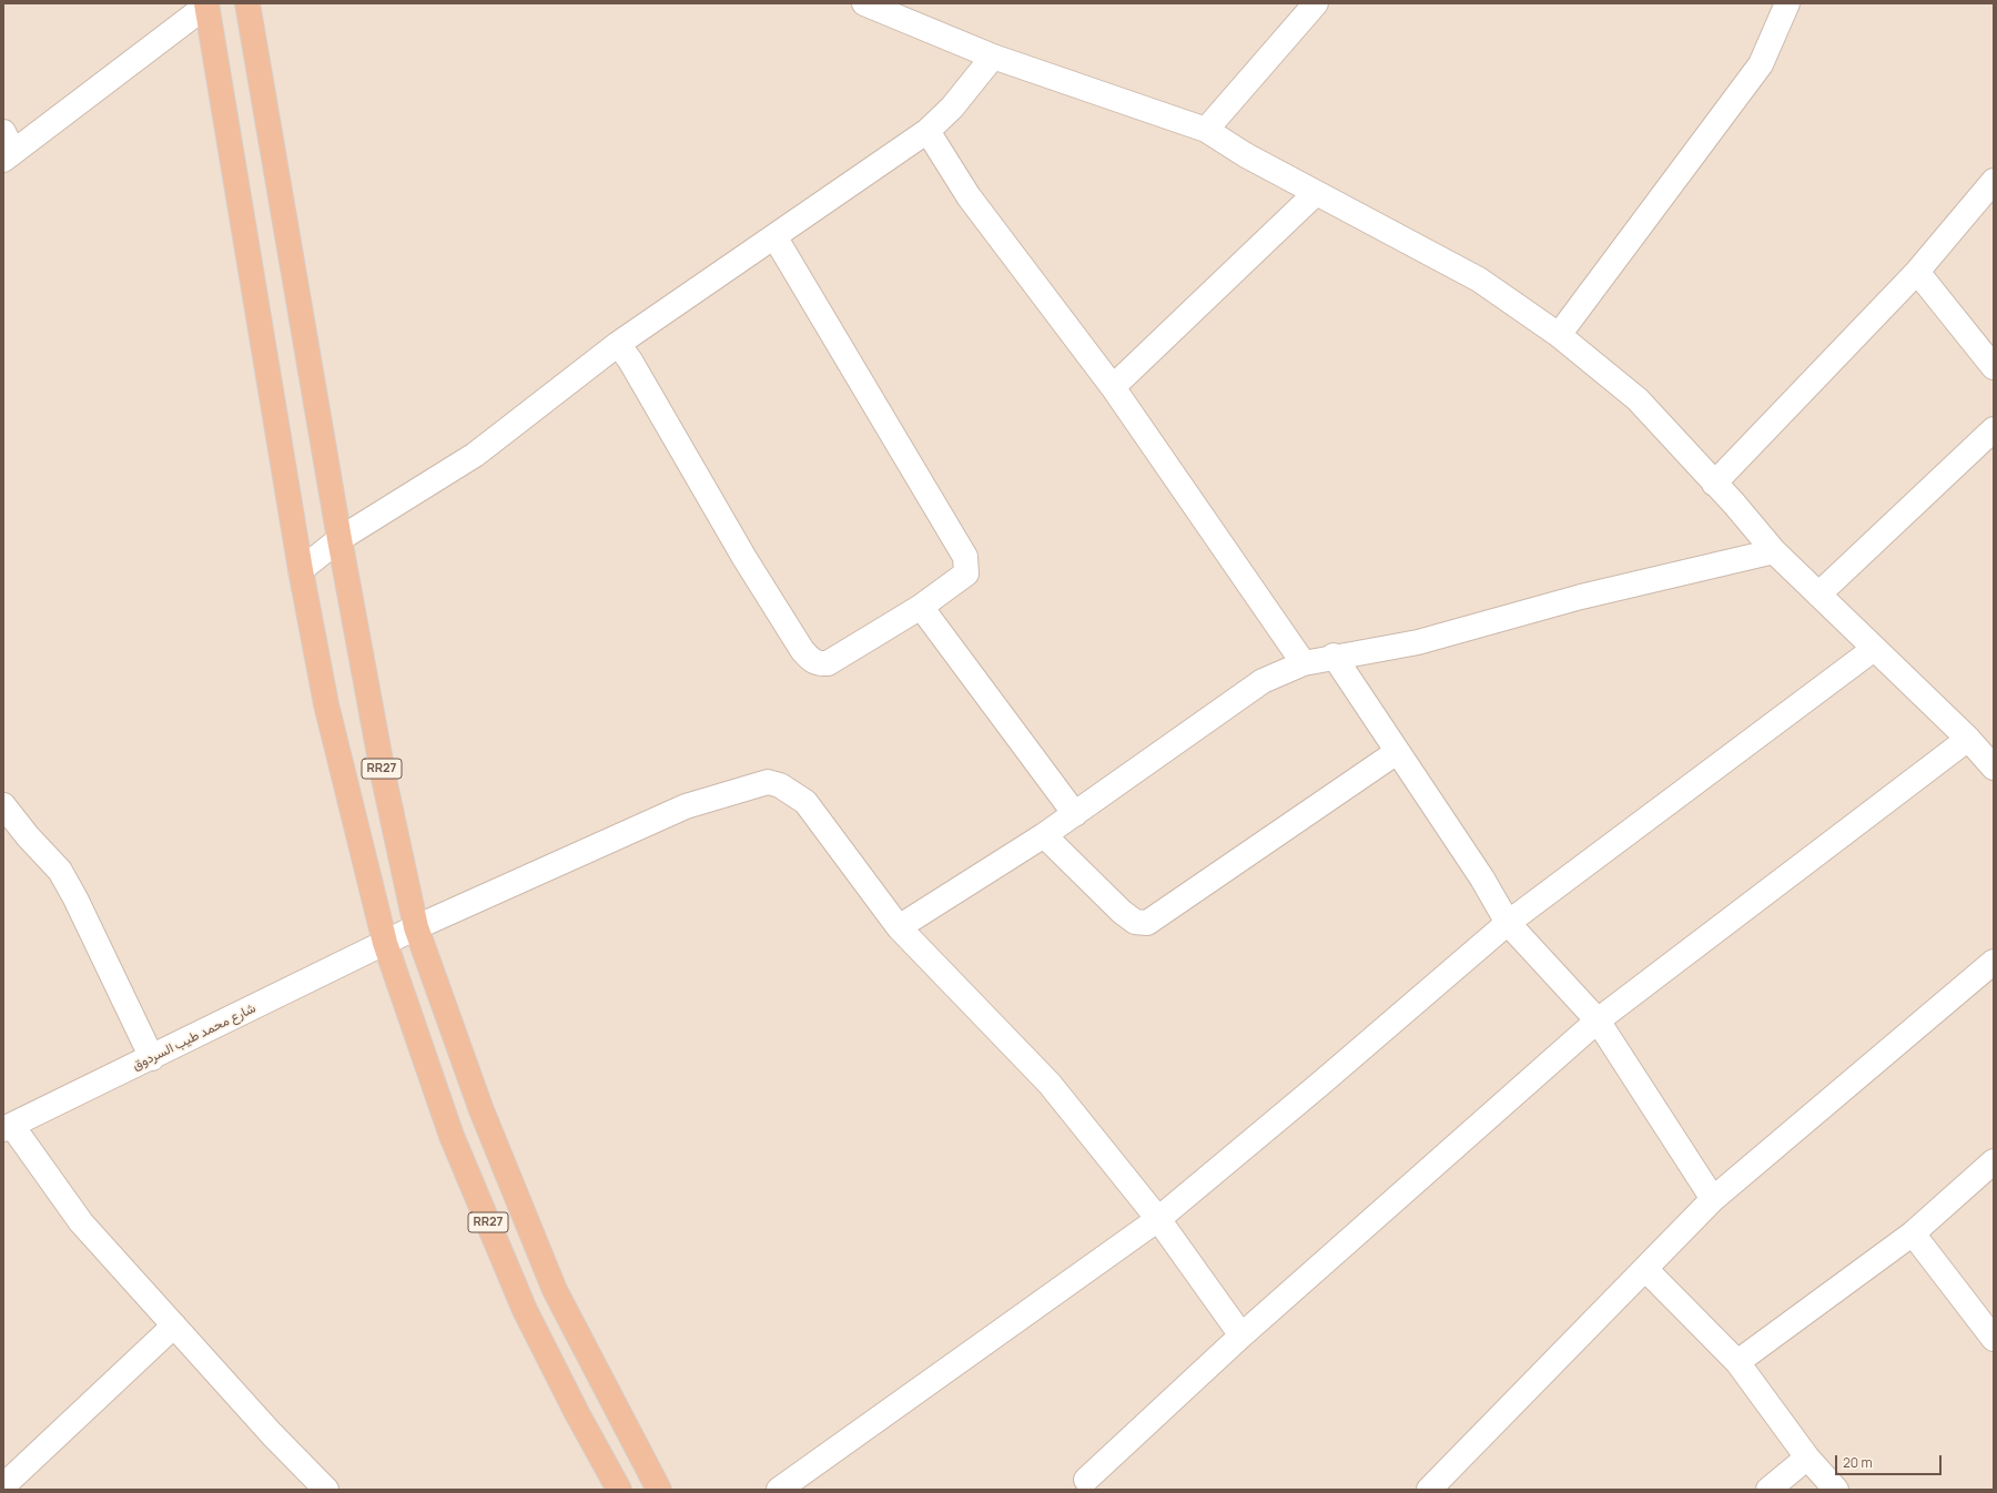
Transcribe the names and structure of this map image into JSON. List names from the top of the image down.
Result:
{
  "streets": {
    "highway": ["RR27"],
    "street": ["شارع محمد طيب السردوق"]
  },
  "crossings": [
    ["RR27", "شارع محمد طيب السردوق"]
  ],
  "scale_bar": "20 m"
}
